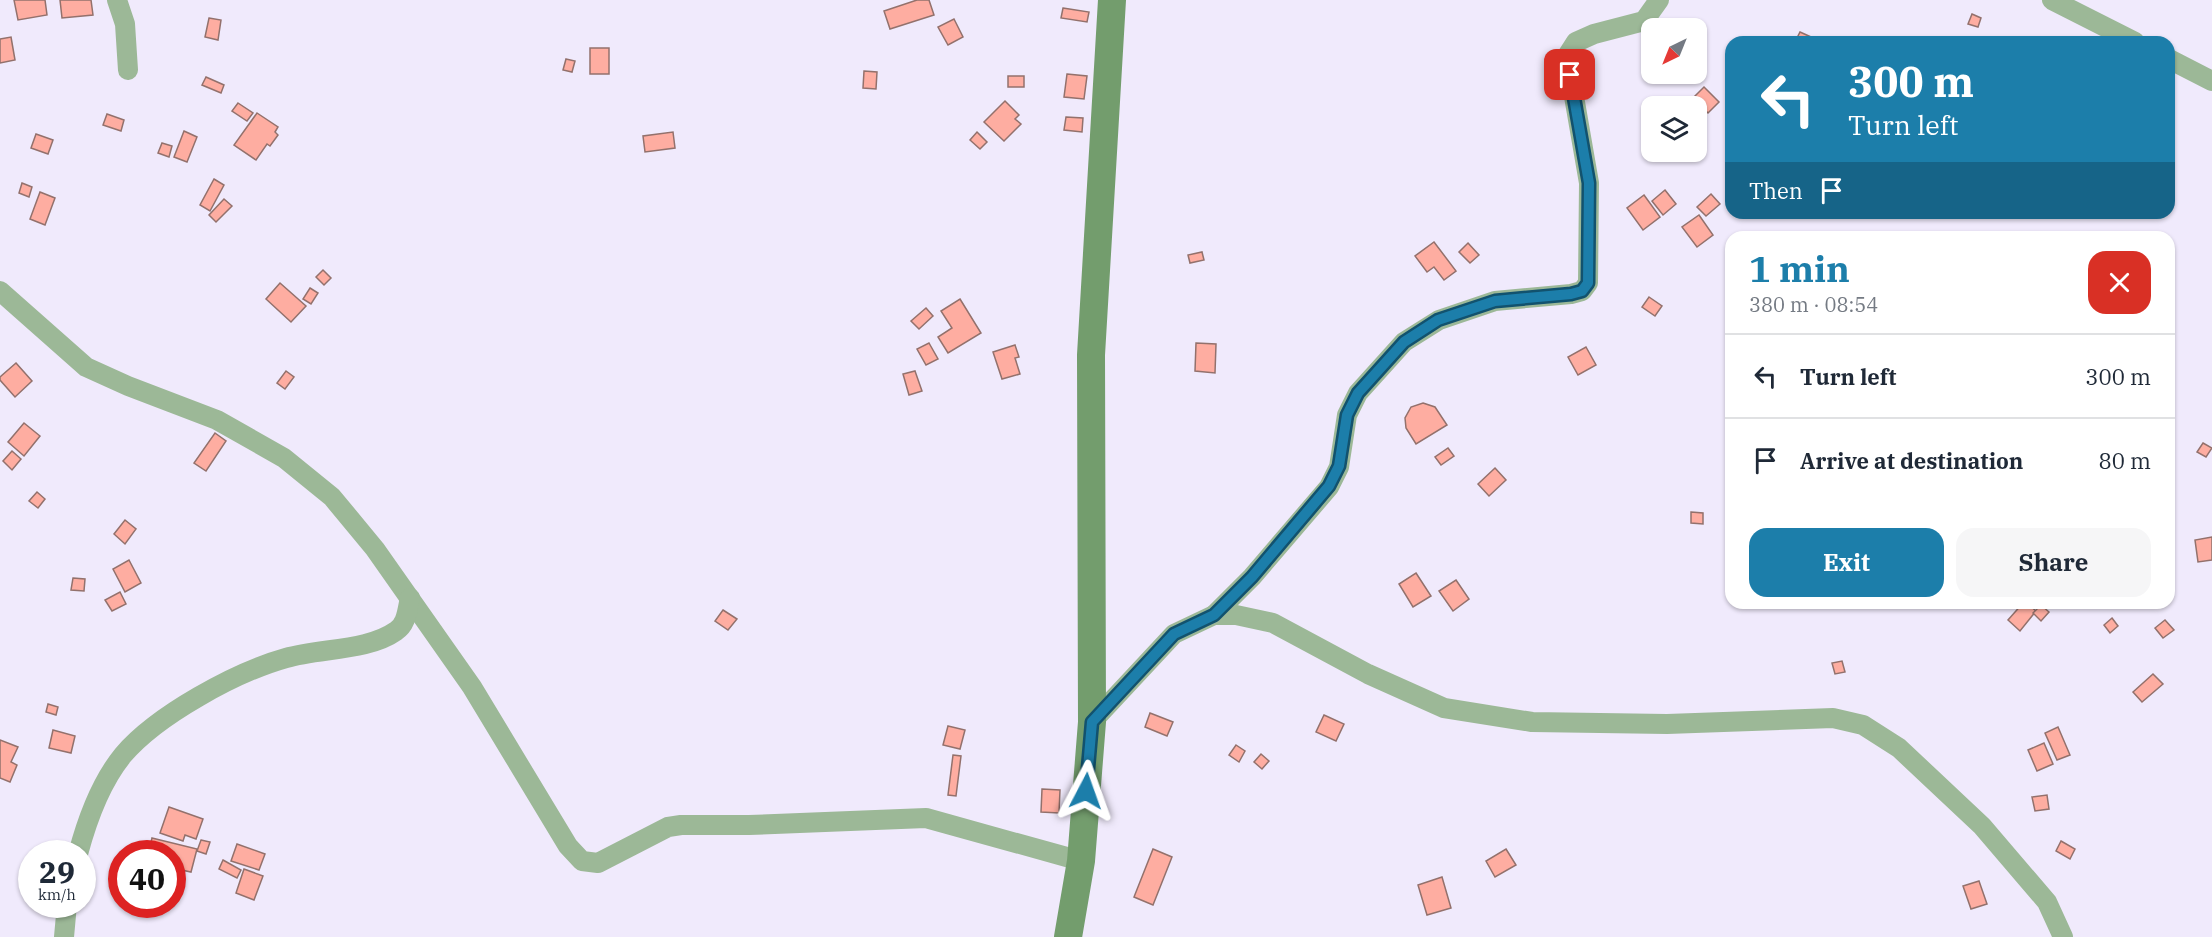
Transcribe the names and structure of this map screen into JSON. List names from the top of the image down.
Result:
{
  "north": "bottom left",
  "page": {
    "turn": ["300 m", "Turn left"],
    "then": "Then",
    "heading": ["1 min", "380 m · 08:54"],
    "list": [
      {
        "name": "Turn left",
        "value": "300 m"
      },
      {
        "name": "Arrive at destination",
        "value": "80 m"
      }
    ],
    "buttons": ["Exit", "Share"],
    "speed": "29 km/h",
    "limit": "40"
  }
}
